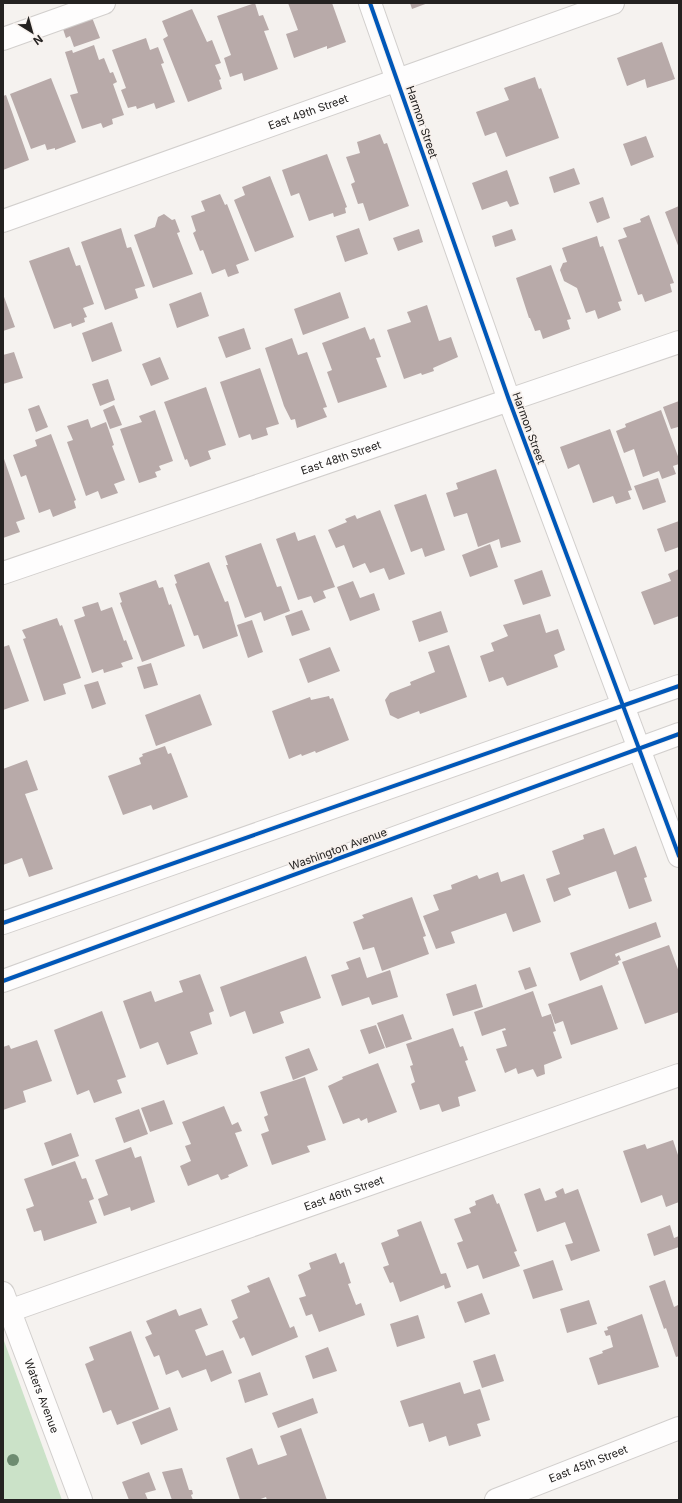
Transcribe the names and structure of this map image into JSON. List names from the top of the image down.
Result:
{
  "streets": {
    "street": [
      "East 49th Street",
      "Harmon Street",
      "East 48th Street",
      "Washington Avenue",
      "East 46th Street",
      "Waters Avenue",
      "East 45th Street"
    ]
  },
  "crossings": [
    ["East 49th Street", "Harmon Street"],
    ["Harmon Street", "East 48th Street"],
    ["Harmon Street", "Washington Avenue"],
    ["East 46th Street", "Waters Avenue"]
  ],
  "north": "bottom right"
}
